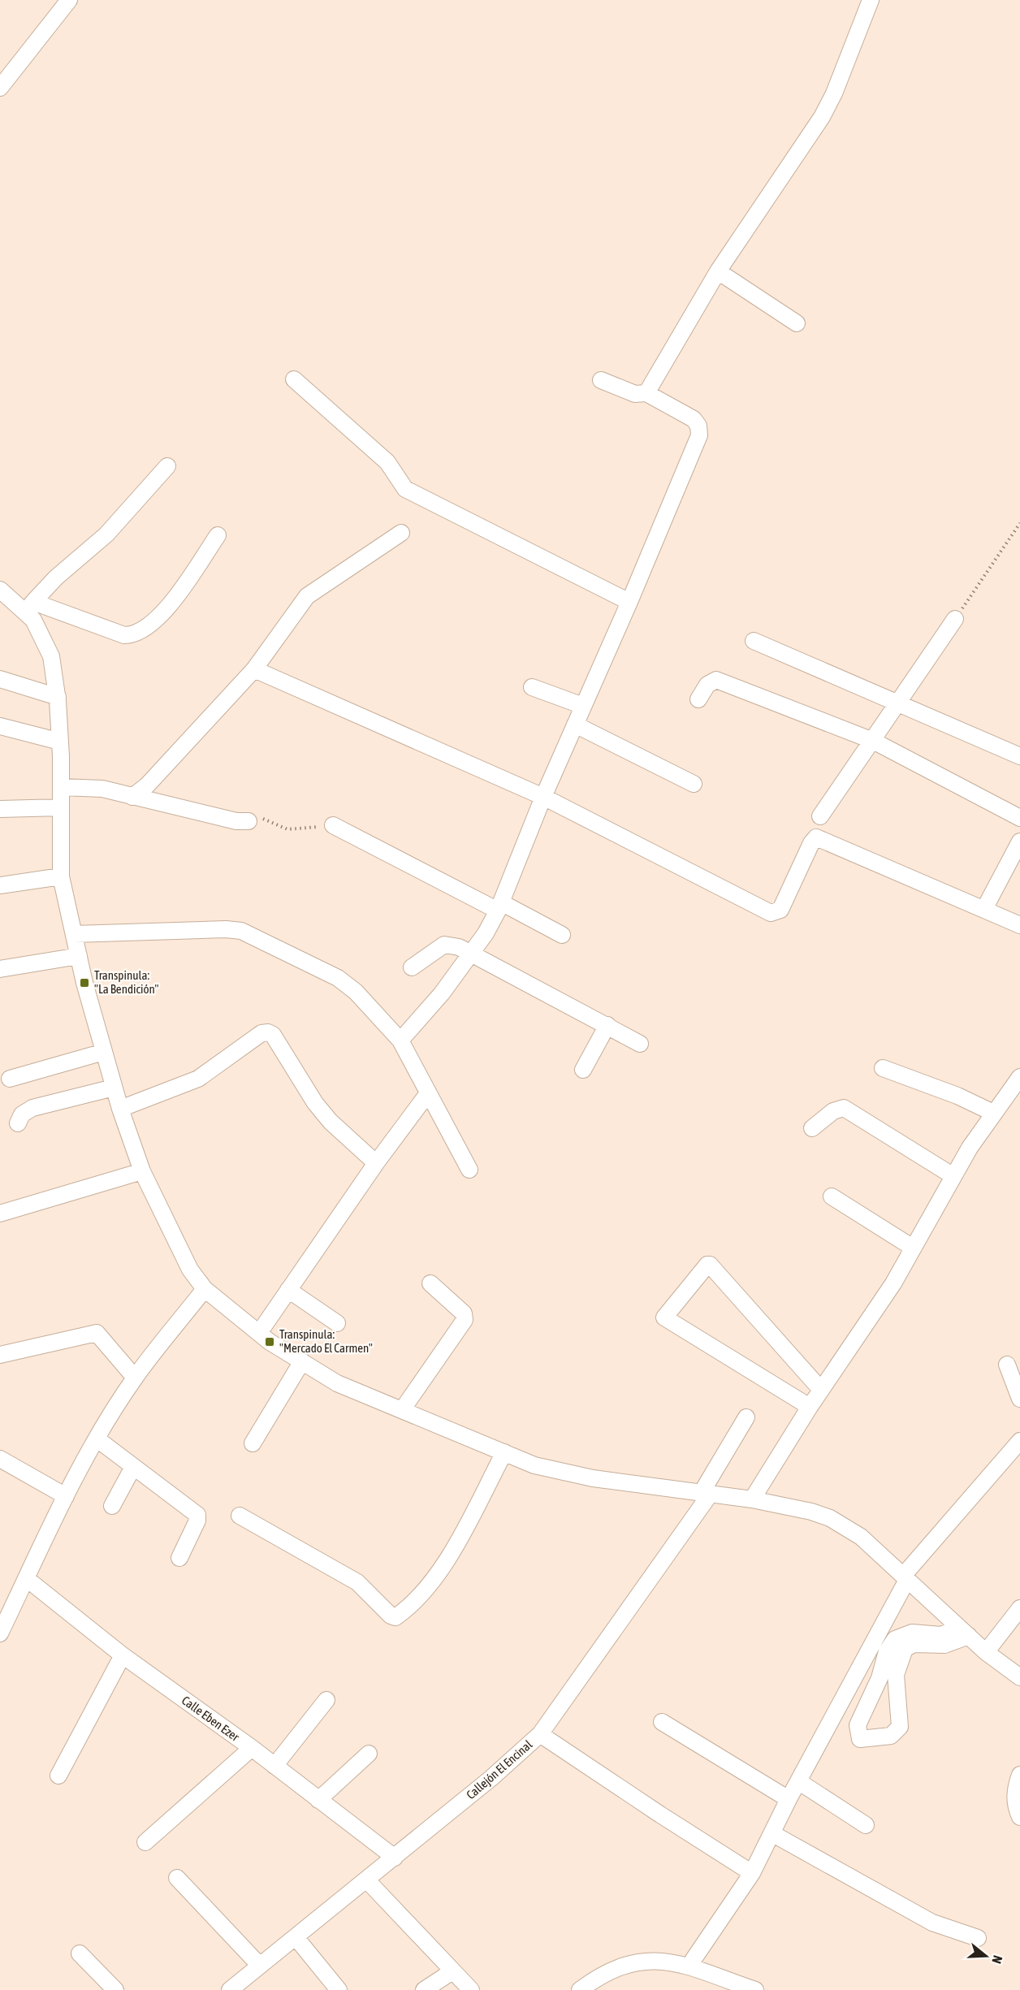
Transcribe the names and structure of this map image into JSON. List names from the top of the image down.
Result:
{
  "streets": {
    "street": ["Calle Eben Ezer", "Callejón El Encinal"]
  },
  "crossings": [
    ["Calle Eben Ezer", "Callejón El Encinal"]
  ],
  "places": {
    "transit": ["Transpinula: \"La Bendición\"", "Transpinula: \"Mercado El Carmen\""]
  },
  "north": "right"
}
